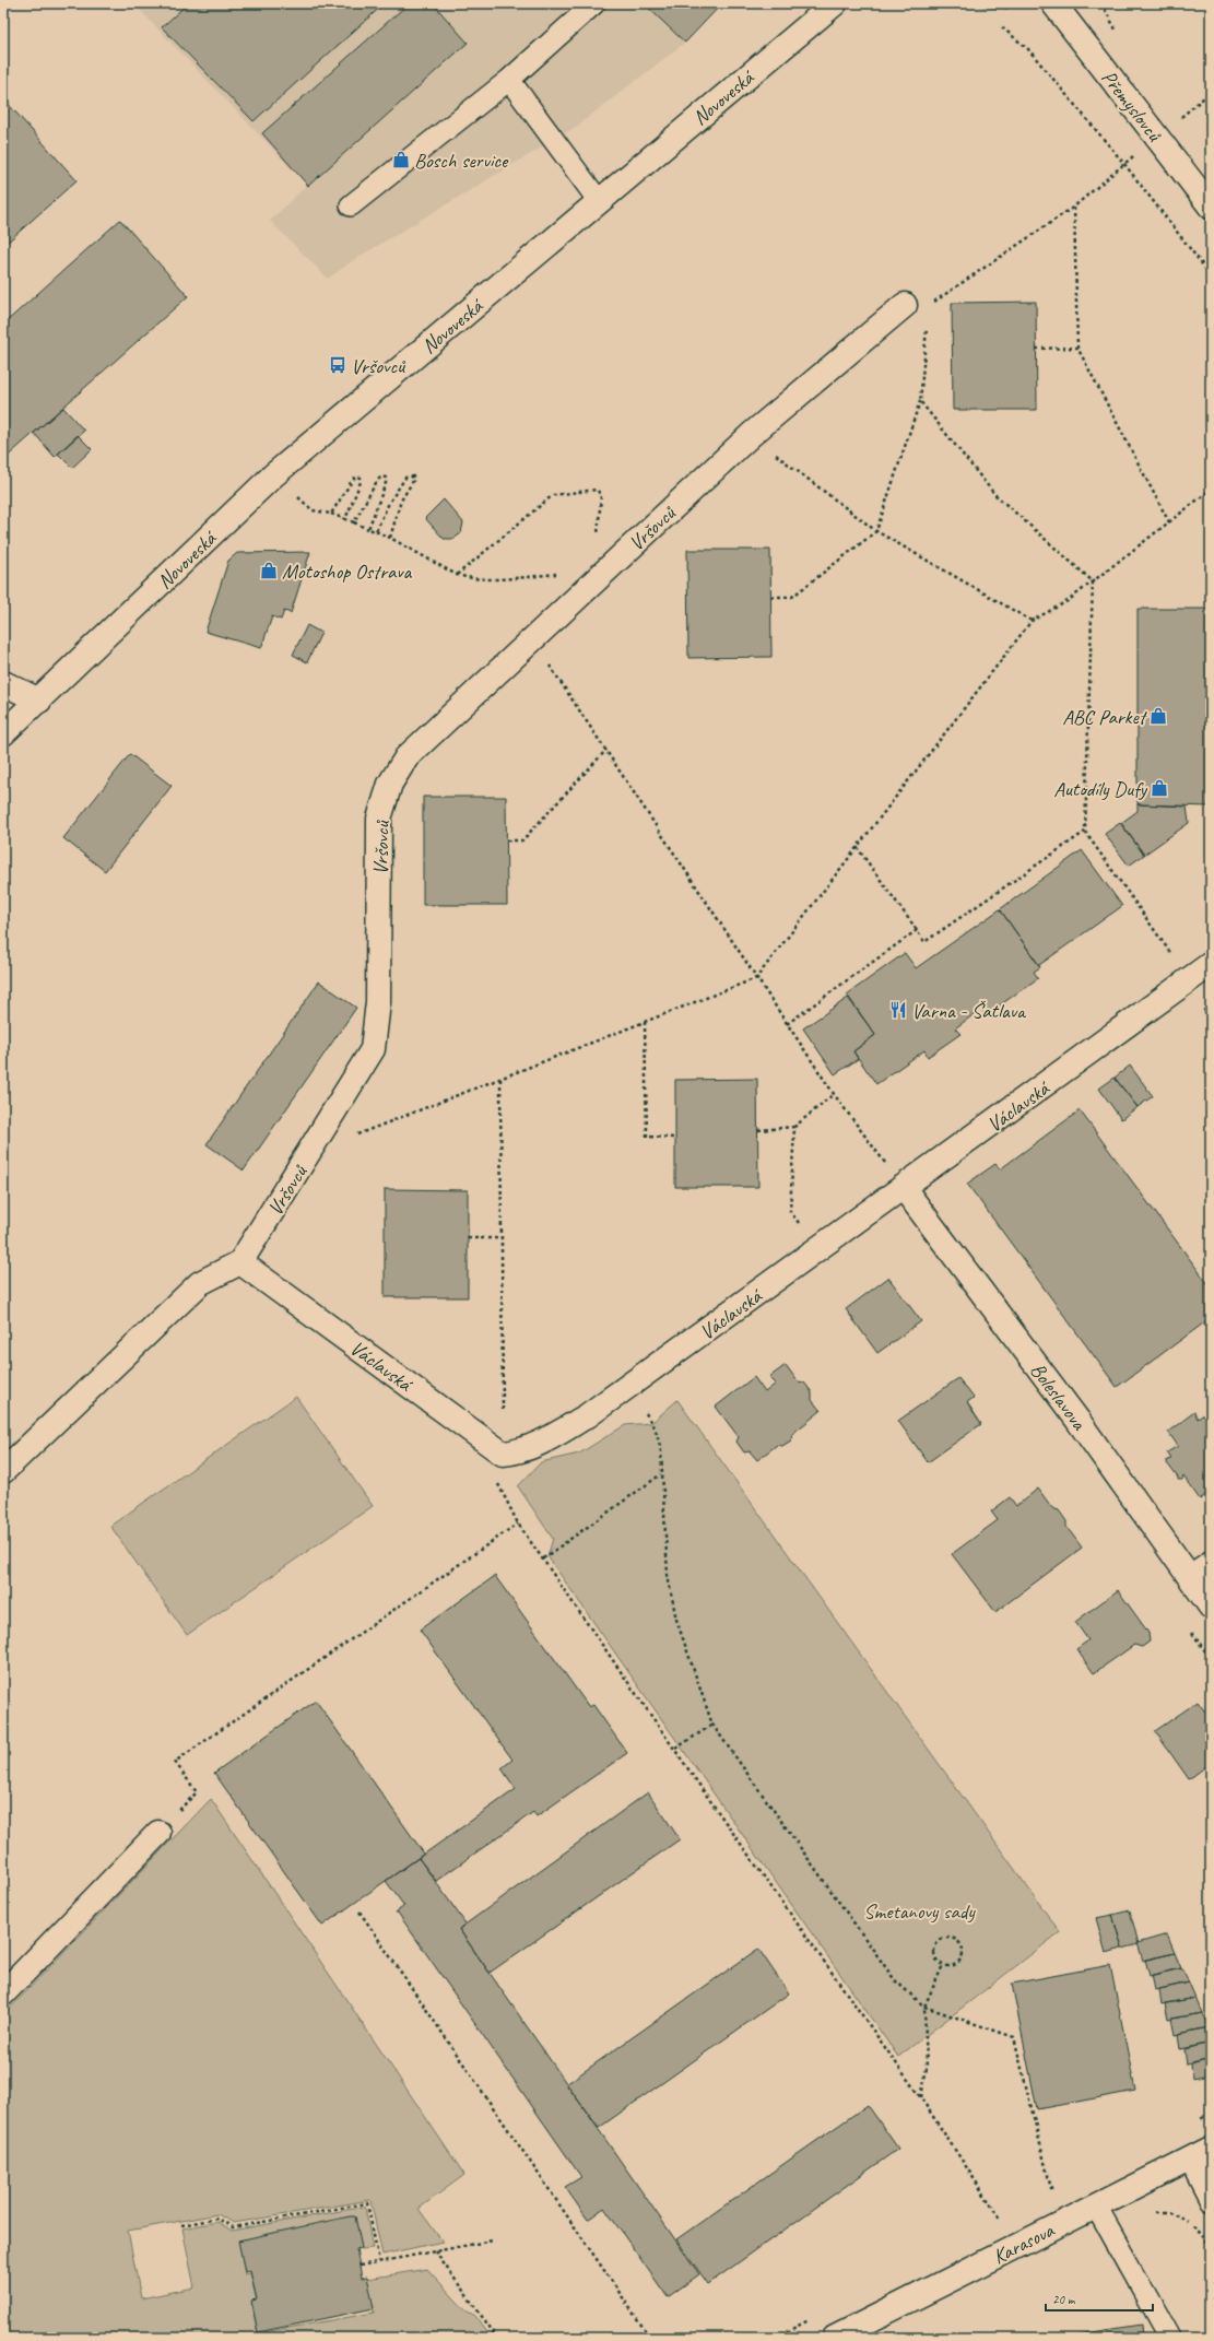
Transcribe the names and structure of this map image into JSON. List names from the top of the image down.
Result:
{
  "streets": {
    "street": [
      "Novoveská",
      "Přemyslovců",
      "Vršovců",
      "Václavská",
      "Boleslavova",
      "Karasova"
    ]
  },
  "crossings": [
    ["Vršovců", "Václavská"],
    ["Václavská", "Boleslavova"]
  ],
  "parks": ["Smetanovy sady"],
  "places": {
    "shop": [
      "Bosch service",
      "Motoshop Ostrava",
      "ABC Parket",
      "Autodíly Dufy"
    ],
    "bus stop": ["Vršovců"],
    "restaurant": ["Varna - Šatlava"]
  },
  "scale_bar": "20 m"
}
